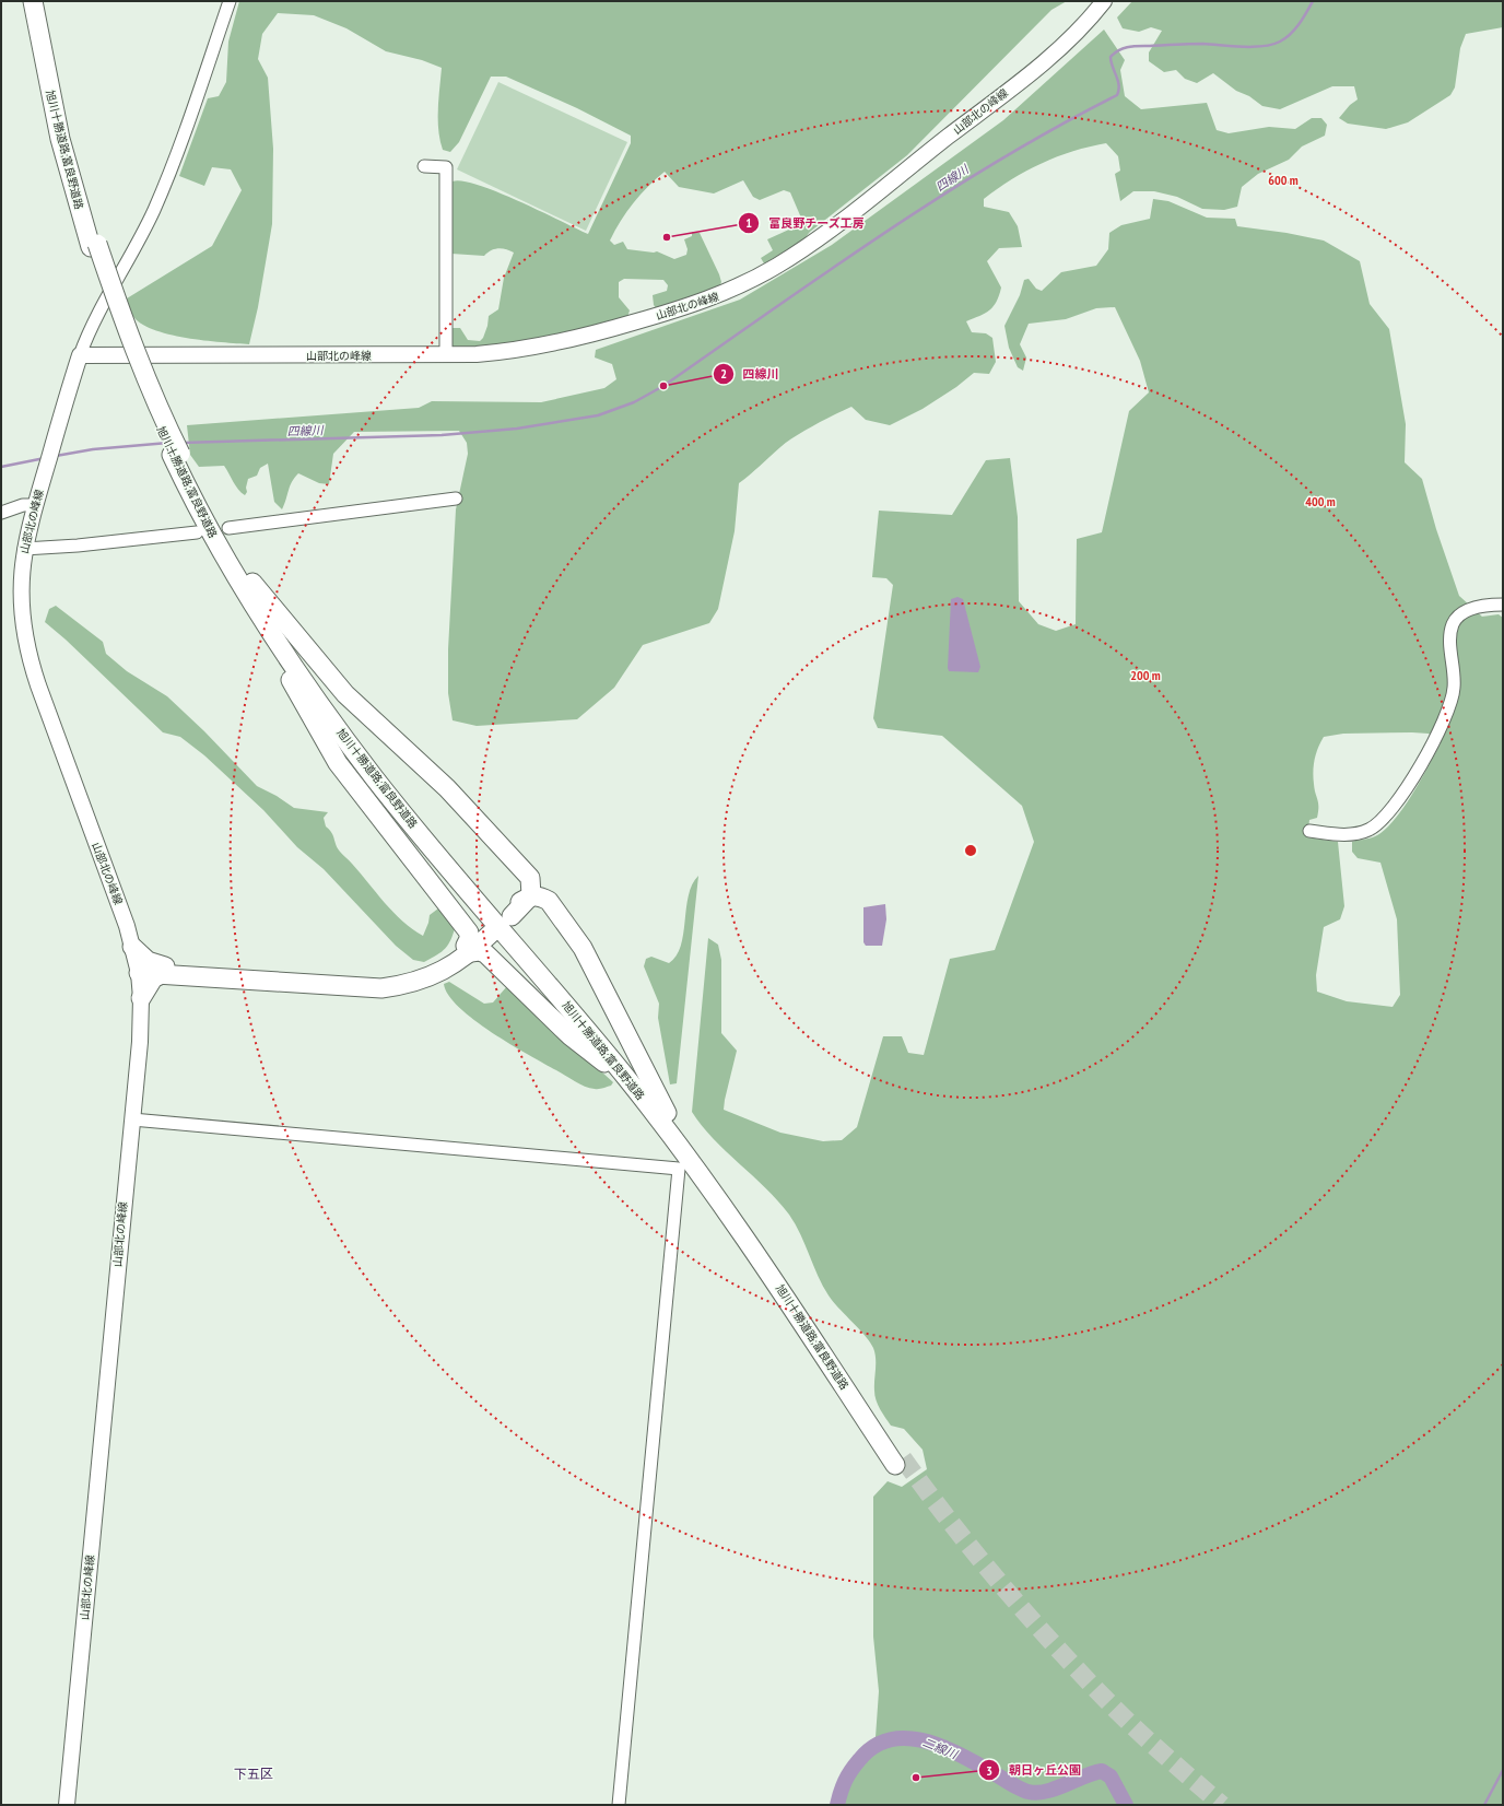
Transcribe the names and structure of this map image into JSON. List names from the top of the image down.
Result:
{
  "streets": {
    "highway": ["旭川十勝道路;富良野道路"],
    "main road": ["山部北の峰線"]
  },
  "districts": ["下五区"],
  "water": ["四線川", "二線川"],
  "places": ["富良野チーズ工房", "四線川", "朝日ヶ丘公園"],
  "rings": ["600 m", "400 m", "200 m"]
}
